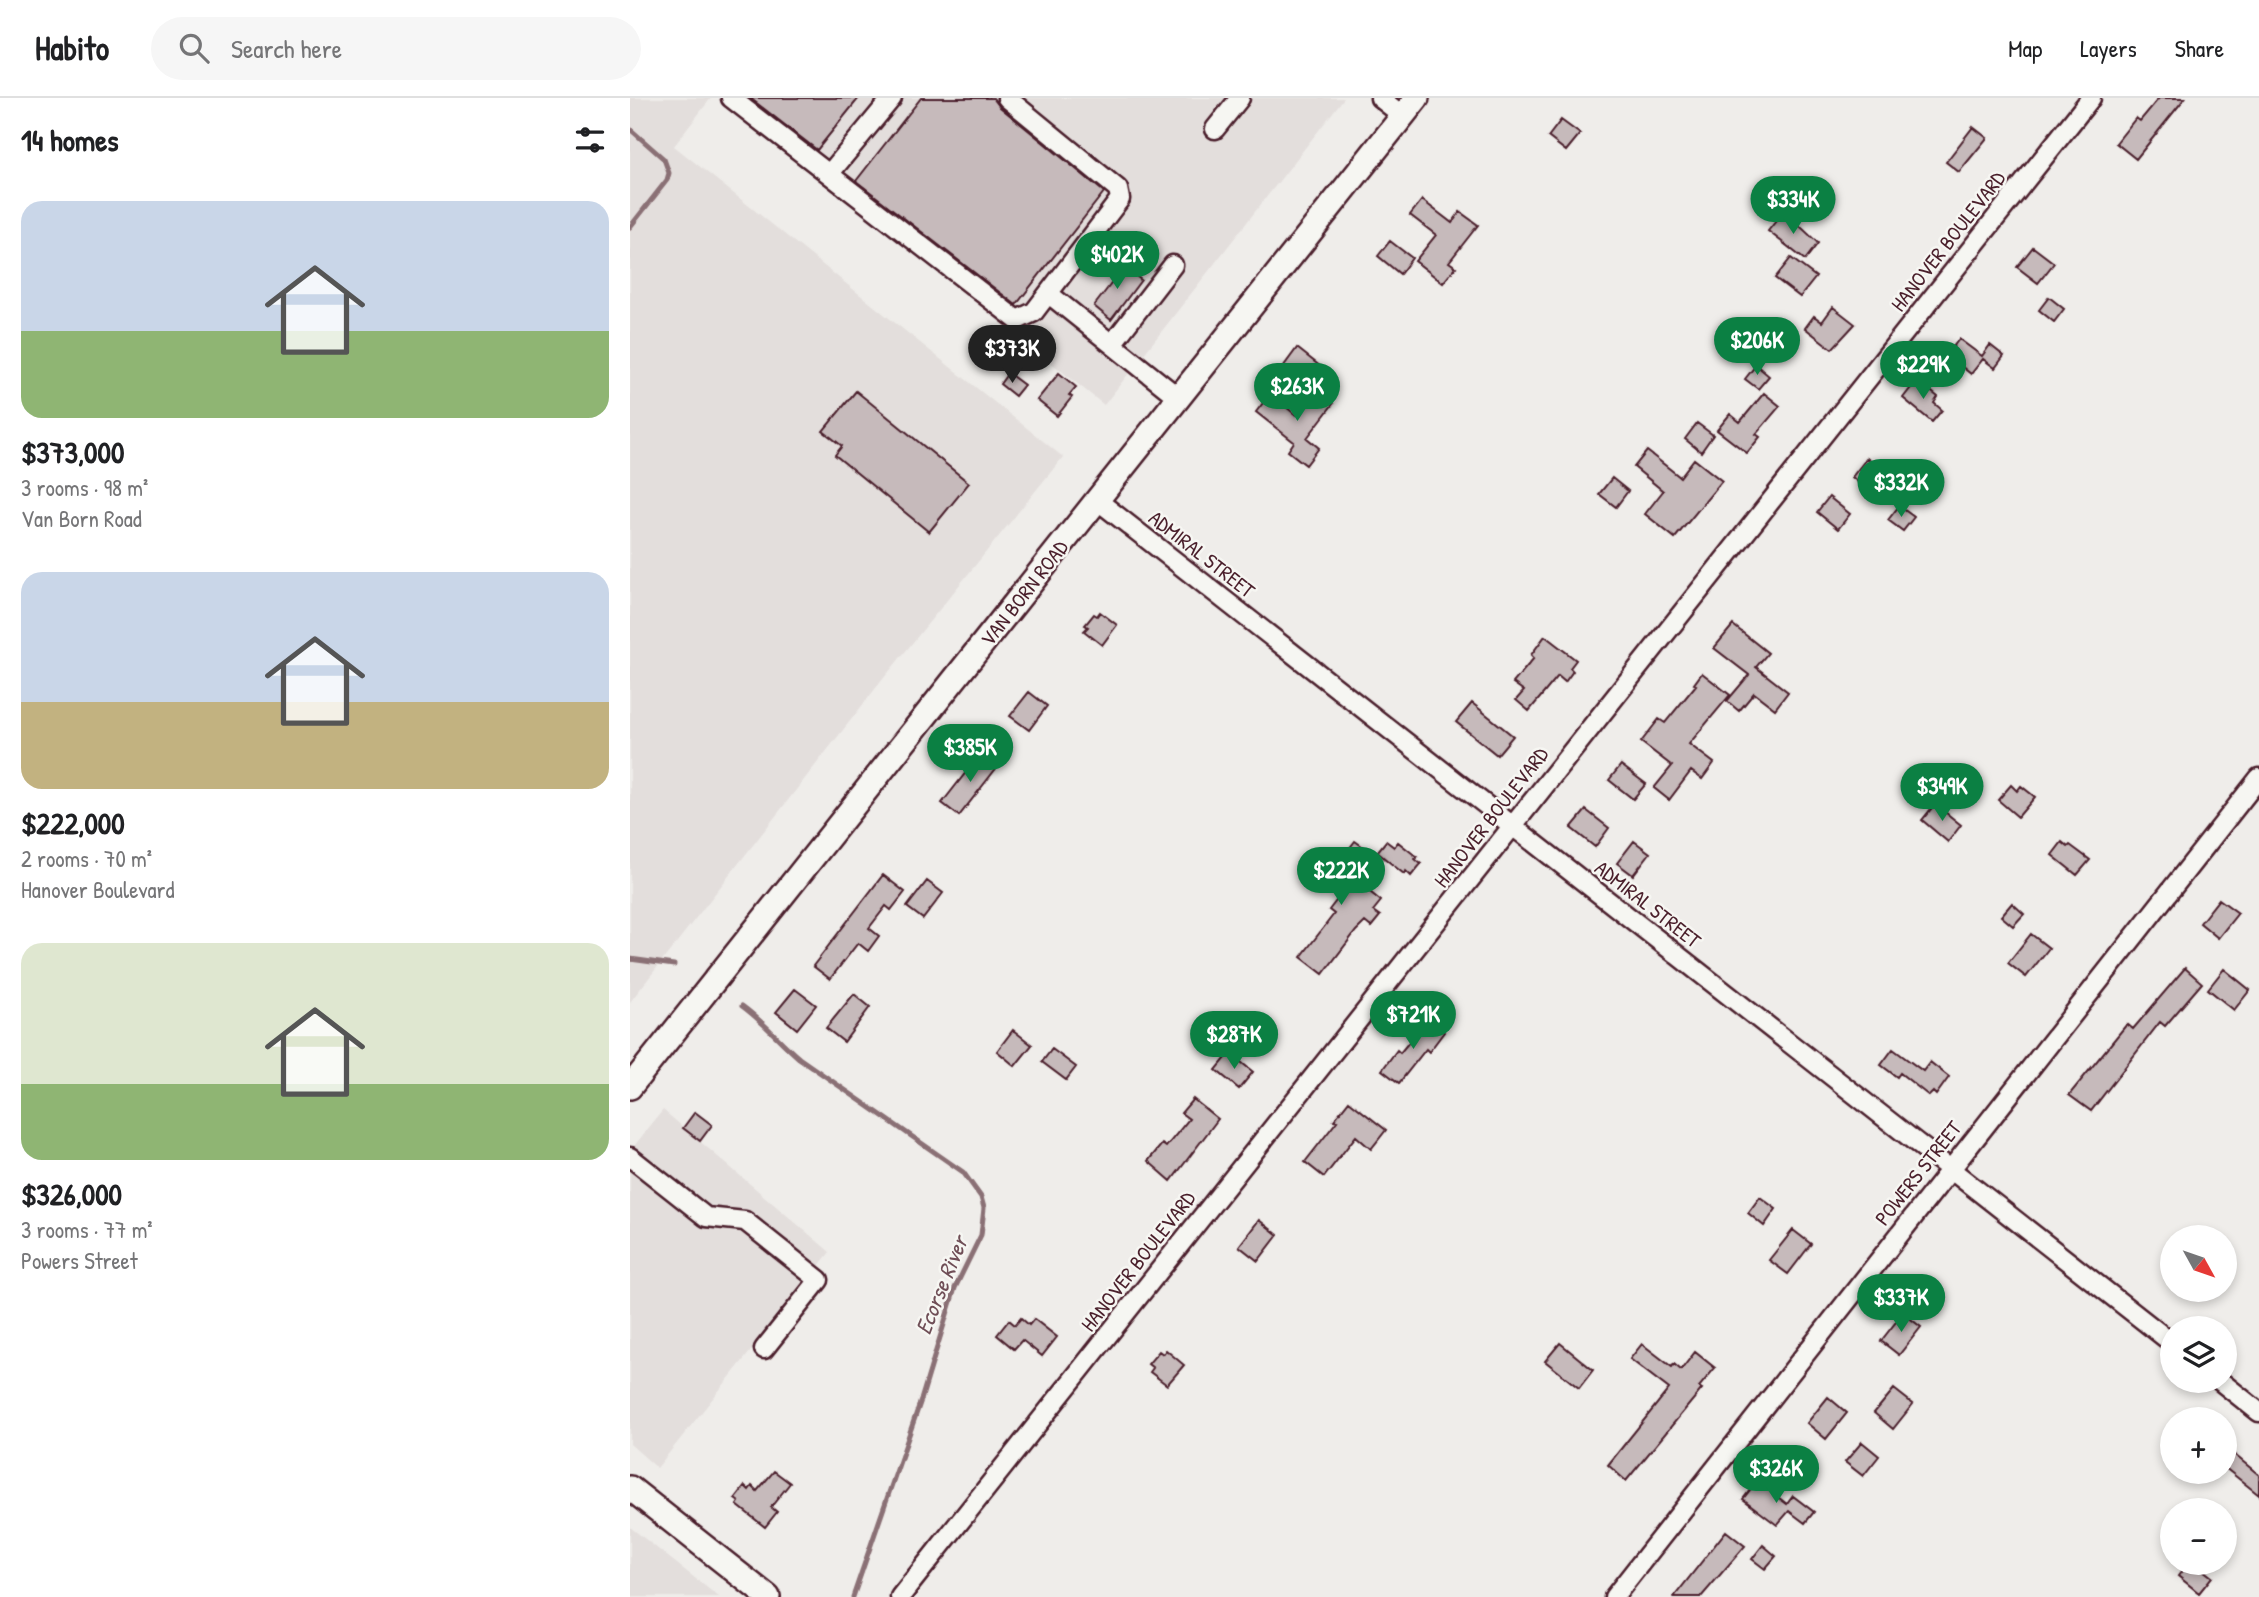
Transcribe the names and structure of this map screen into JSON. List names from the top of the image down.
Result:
{
  "streets": {
    "main road": ["VAN BORN ROAD"],
    "street": ["HANOVER BOULEVARD", "ADMIRAL STREET", "POWERS STREET"]
  },
  "crossings": [
    ["HANOVER BOULEVARD", "ADMIRAL STREET"],
    ["ADMIRAL STREET", "VAN BORN ROAD"],
    ["ADMIRAL STREET", "POWERS STREET"]
  ],
  "water": ["Ecorse River"],
  "north": "bottom right",
  "page": {
    "header": "Habito",
    "search": "Search here",
    "nav": ["Map", "Layers", "Share"],
    "heading": "14 homes",
    "price": [
      "$334K",
      "$402K",
      "$206K",
      "$373K",
      "$229K",
      "$263K",
      "$332K",
      "$385K",
      "$349K",
      "$222K",
      "$721K",
      "$287K",
      "$337K",
      "$326K"
    ],
    "list": [
      {
        "name": "$373,000",
        "note": "3 rooms · 98 m² · Van Born Road"
      },
      {
        "name": "$222,000",
        "note": "2 rooms · 70 m² · Hanover Boulevard"
      },
      {
        "name": "$326,000",
        "note": "3 rooms · 77 m² · Powers Street"
      }
    ],
    "map_buttons": ["+", "−"]
  }
}
